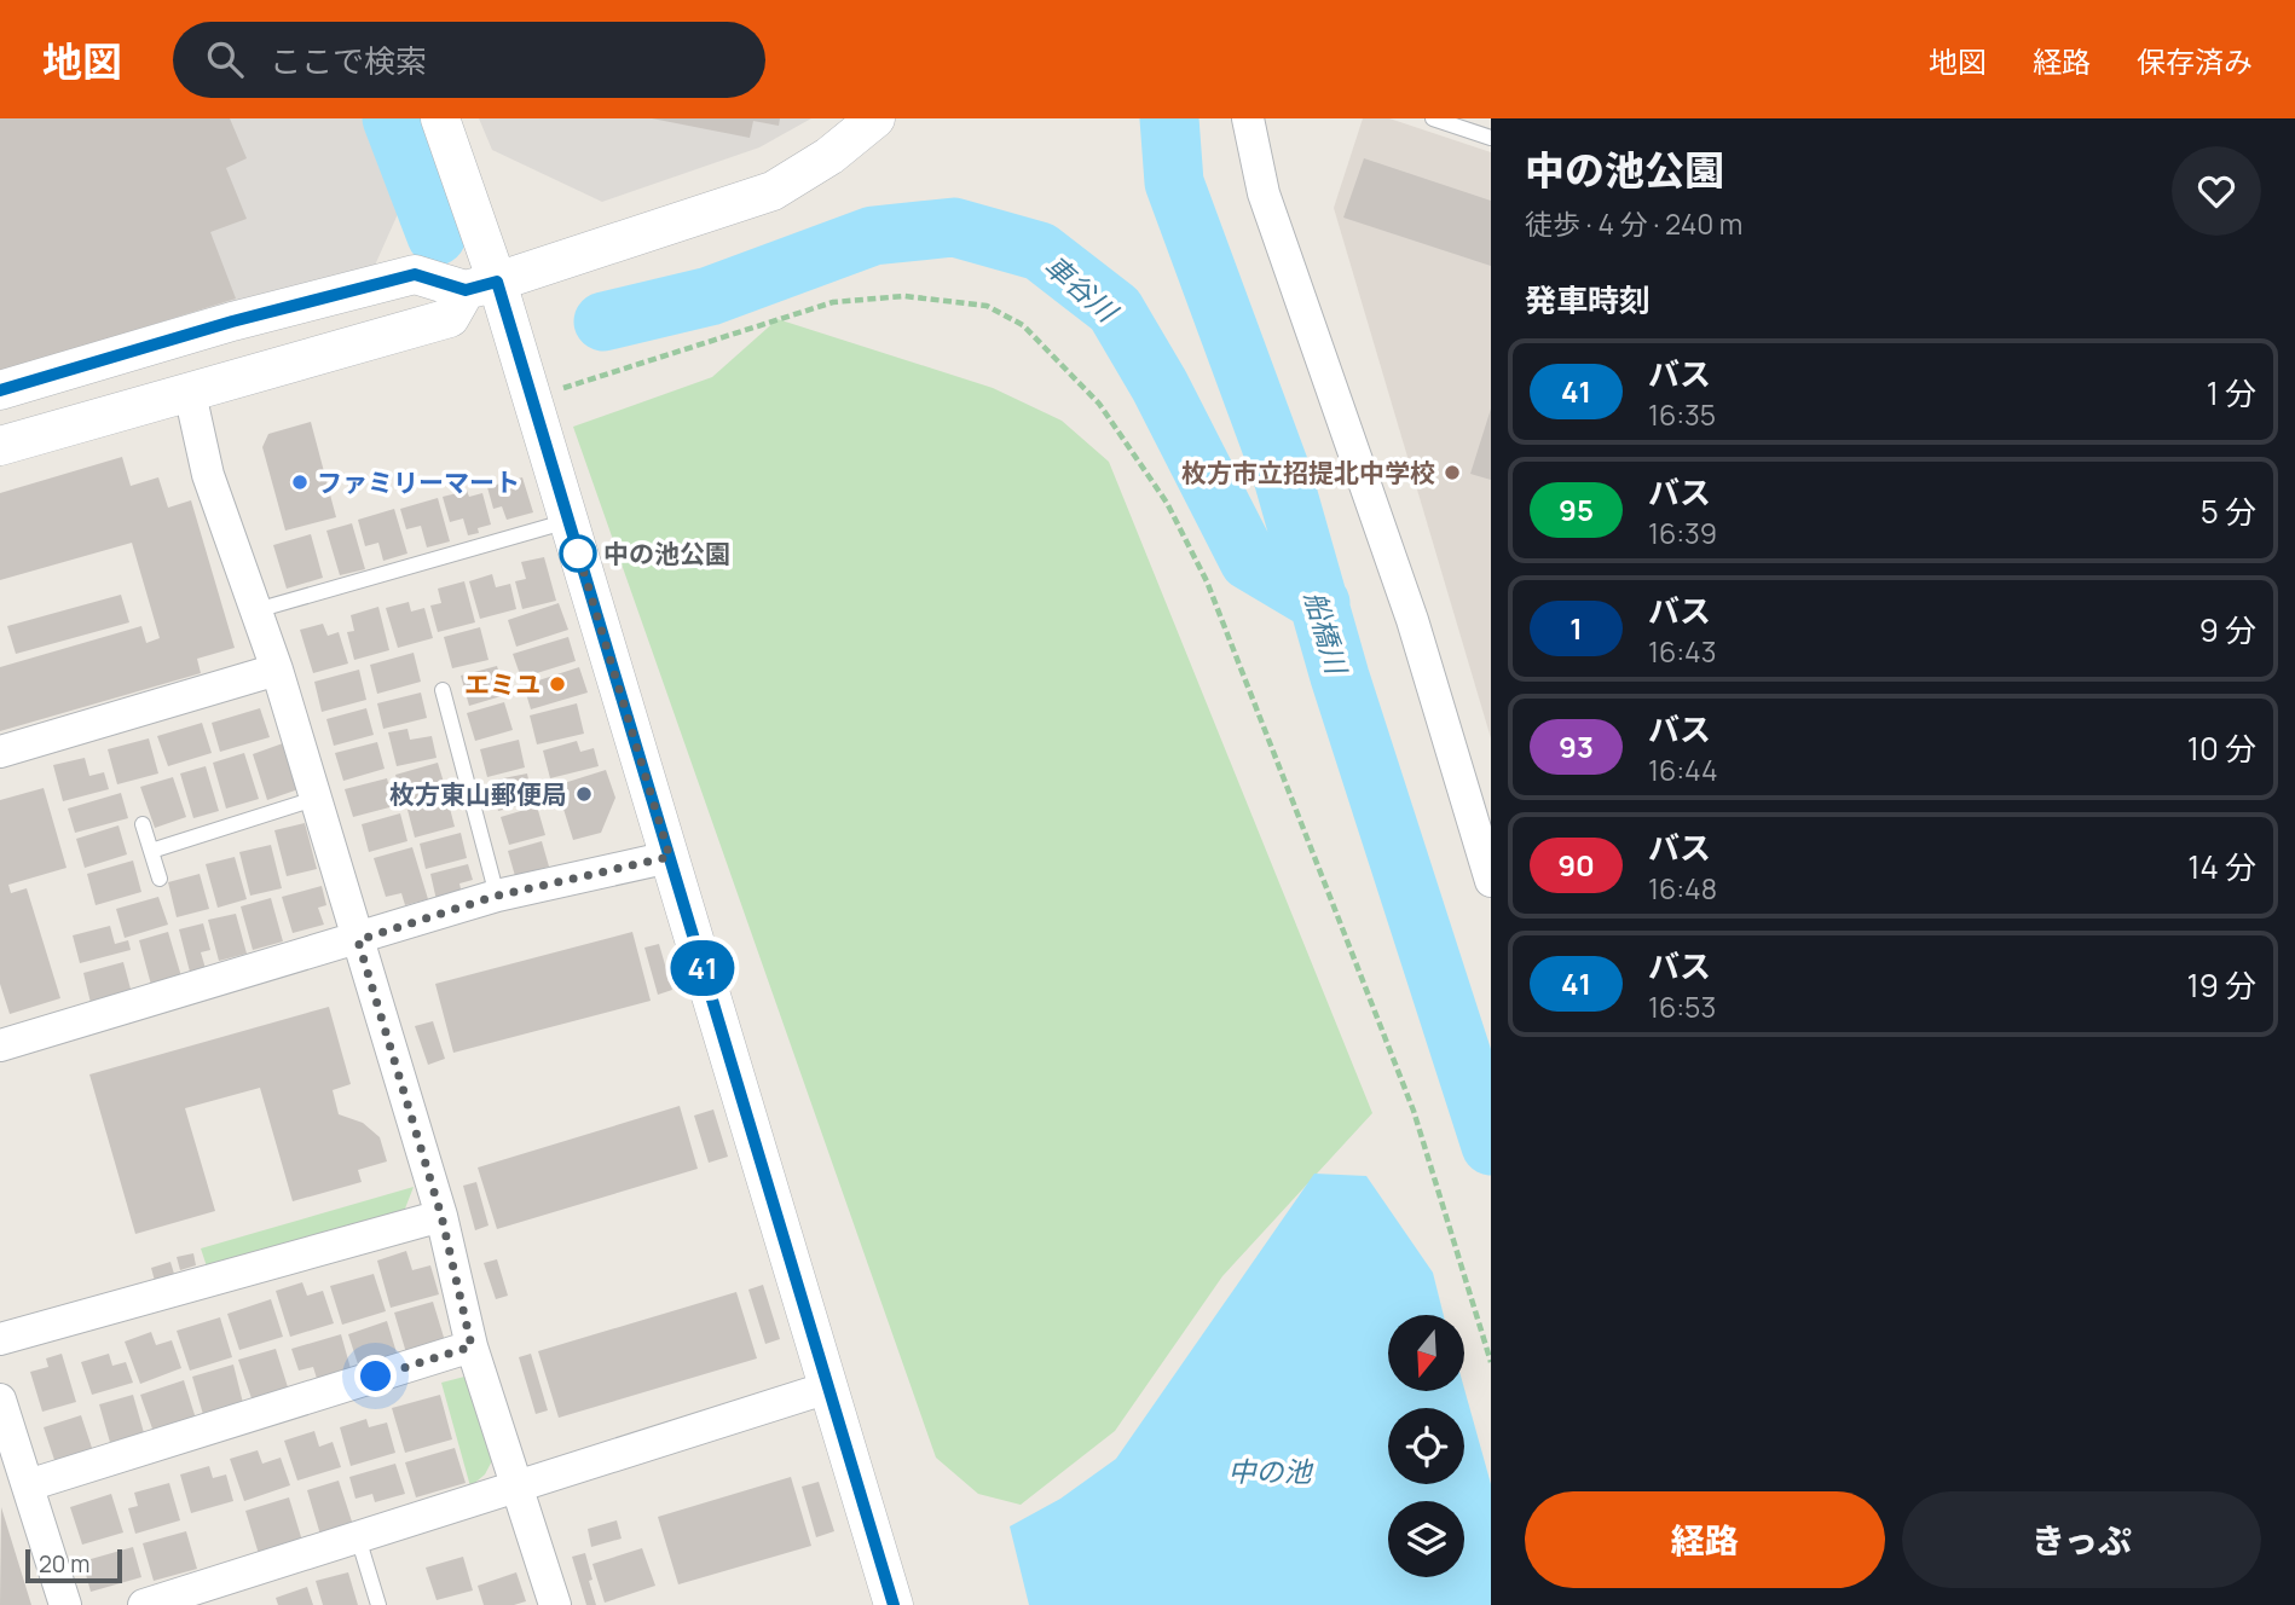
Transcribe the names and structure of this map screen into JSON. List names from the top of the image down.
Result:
{
  "water": ["車谷川", "船橋川", "中の池"],
  "places": [
    "枚方市立招提北中学校",
    "ファミリーマート",
    "中の池公園",
    "エミユ",
    "枚方東山郵便局"
  ],
  "lines": ["bus line 41"],
  "scale_bar": "20 m",
  "north": "bottom",
  "page": {
    "header": "地図",
    "search": "ここで検索",
    "nav": ["地図", "経路", "保存済み"],
    "on_map": "41",
    "heading": [
      ["中の池公園", "徒歩 · 4 分 · 240 m"],
      "発車時刻"
    ],
    "list": [
      {
        "mark": "41",
        "name": "バス",
        "note": "16:35",
        "value": "1 分"
      },
      {
        "mark": "95",
        "name": "バス",
        "note": "16:39",
        "value": "5 分"
      },
      {
        "mark": "1",
        "name": "バス",
        "note": "16:43",
        "value": "9 分"
      },
      {
        "mark": "93",
        "name": "バス",
        "note": "16:44",
        "value": "10 分"
      },
      {
        "mark": "90",
        "name": "バス",
        "note": "16:48",
        "value": "14 分"
      },
      {
        "mark": "41",
        "name": "バス",
        "note": "16:53",
        "value": "19 分"
      }
    ],
    "buttons": ["経路", "きっぷ"],
    "scale": "20 m"
  }
}
